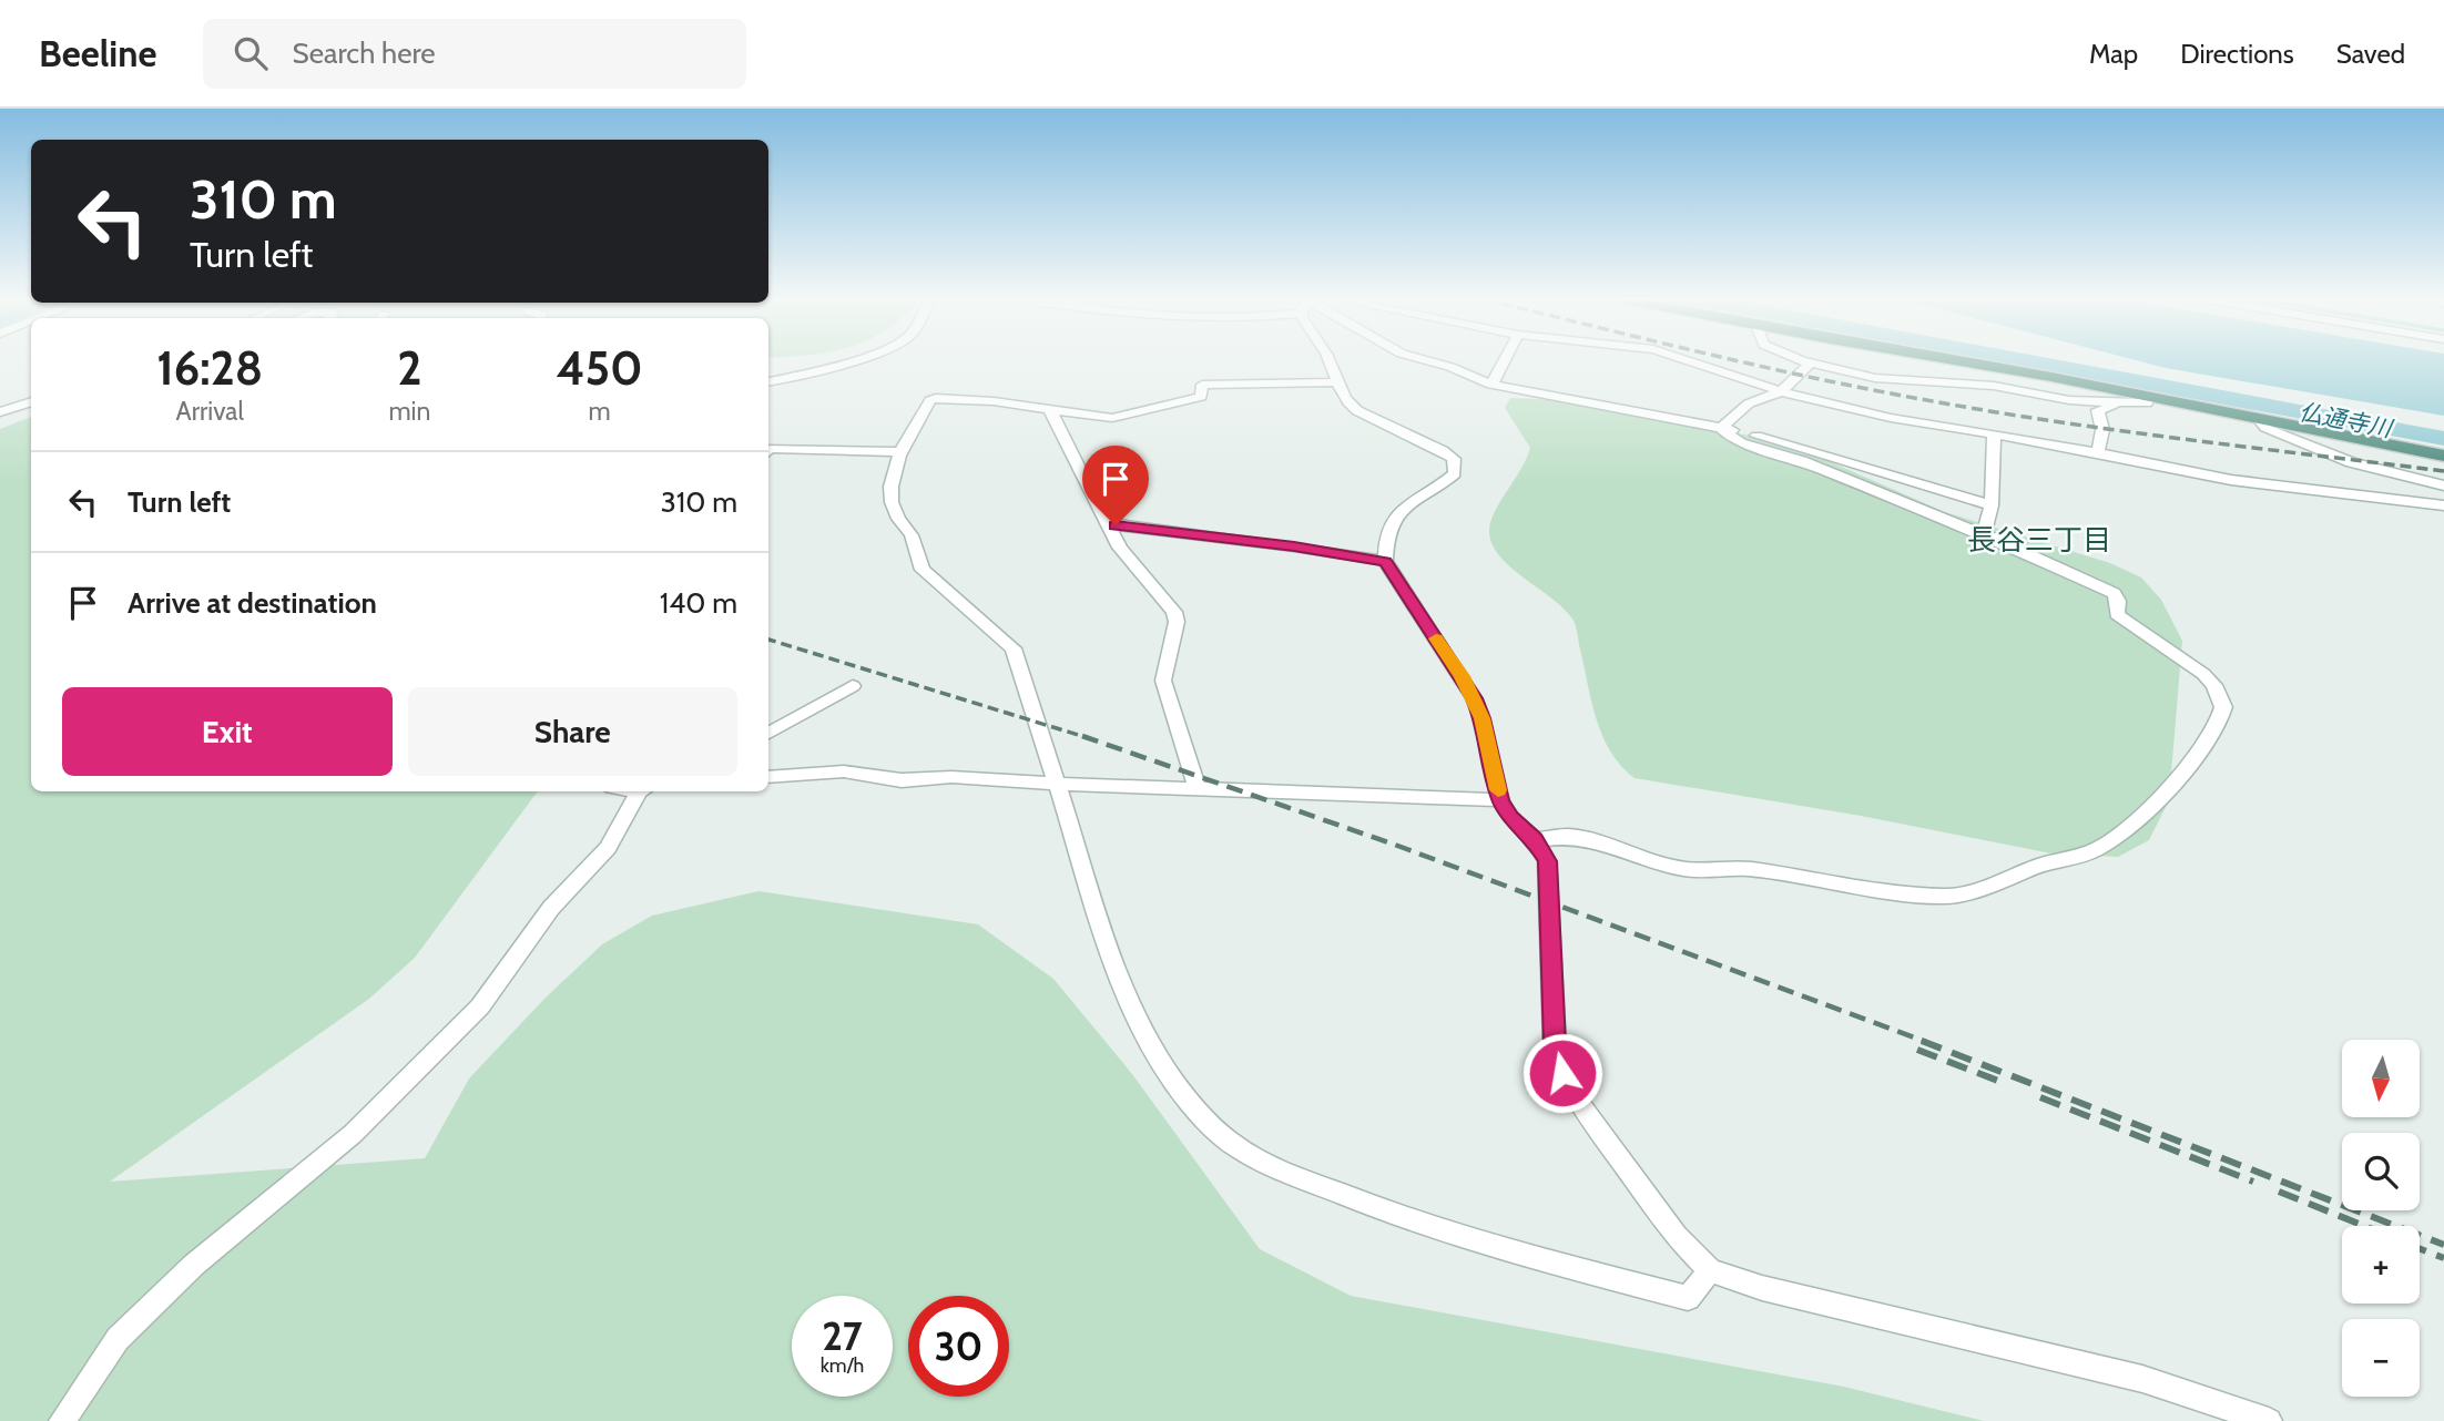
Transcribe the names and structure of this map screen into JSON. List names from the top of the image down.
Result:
{
  "districts": ["長谷三丁目"],
  "water": ["仏通寺川"],
  "north": "bottom",
  "page": {
    "header": "Beeline",
    "search": "Search here",
    "nav": ["Map", "Directions", "Saved"],
    "turn": ["310 m", "Turn left"],
    "eta": [
      "16:28",
      "Arrival",
      "2",
      "min",
      "450",
      "m"
    ],
    "list": [
      {
        "name": "Turn left",
        "value": "310 m"
      },
      {
        "name": "Arrive at destination",
        "value": "140 m"
      }
    ],
    "buttons": ["Exit", "Share"],
    "map_buttons": ["+", "−"],
    "speed": "27 km/h",
    "limit": "30"
  }
}
